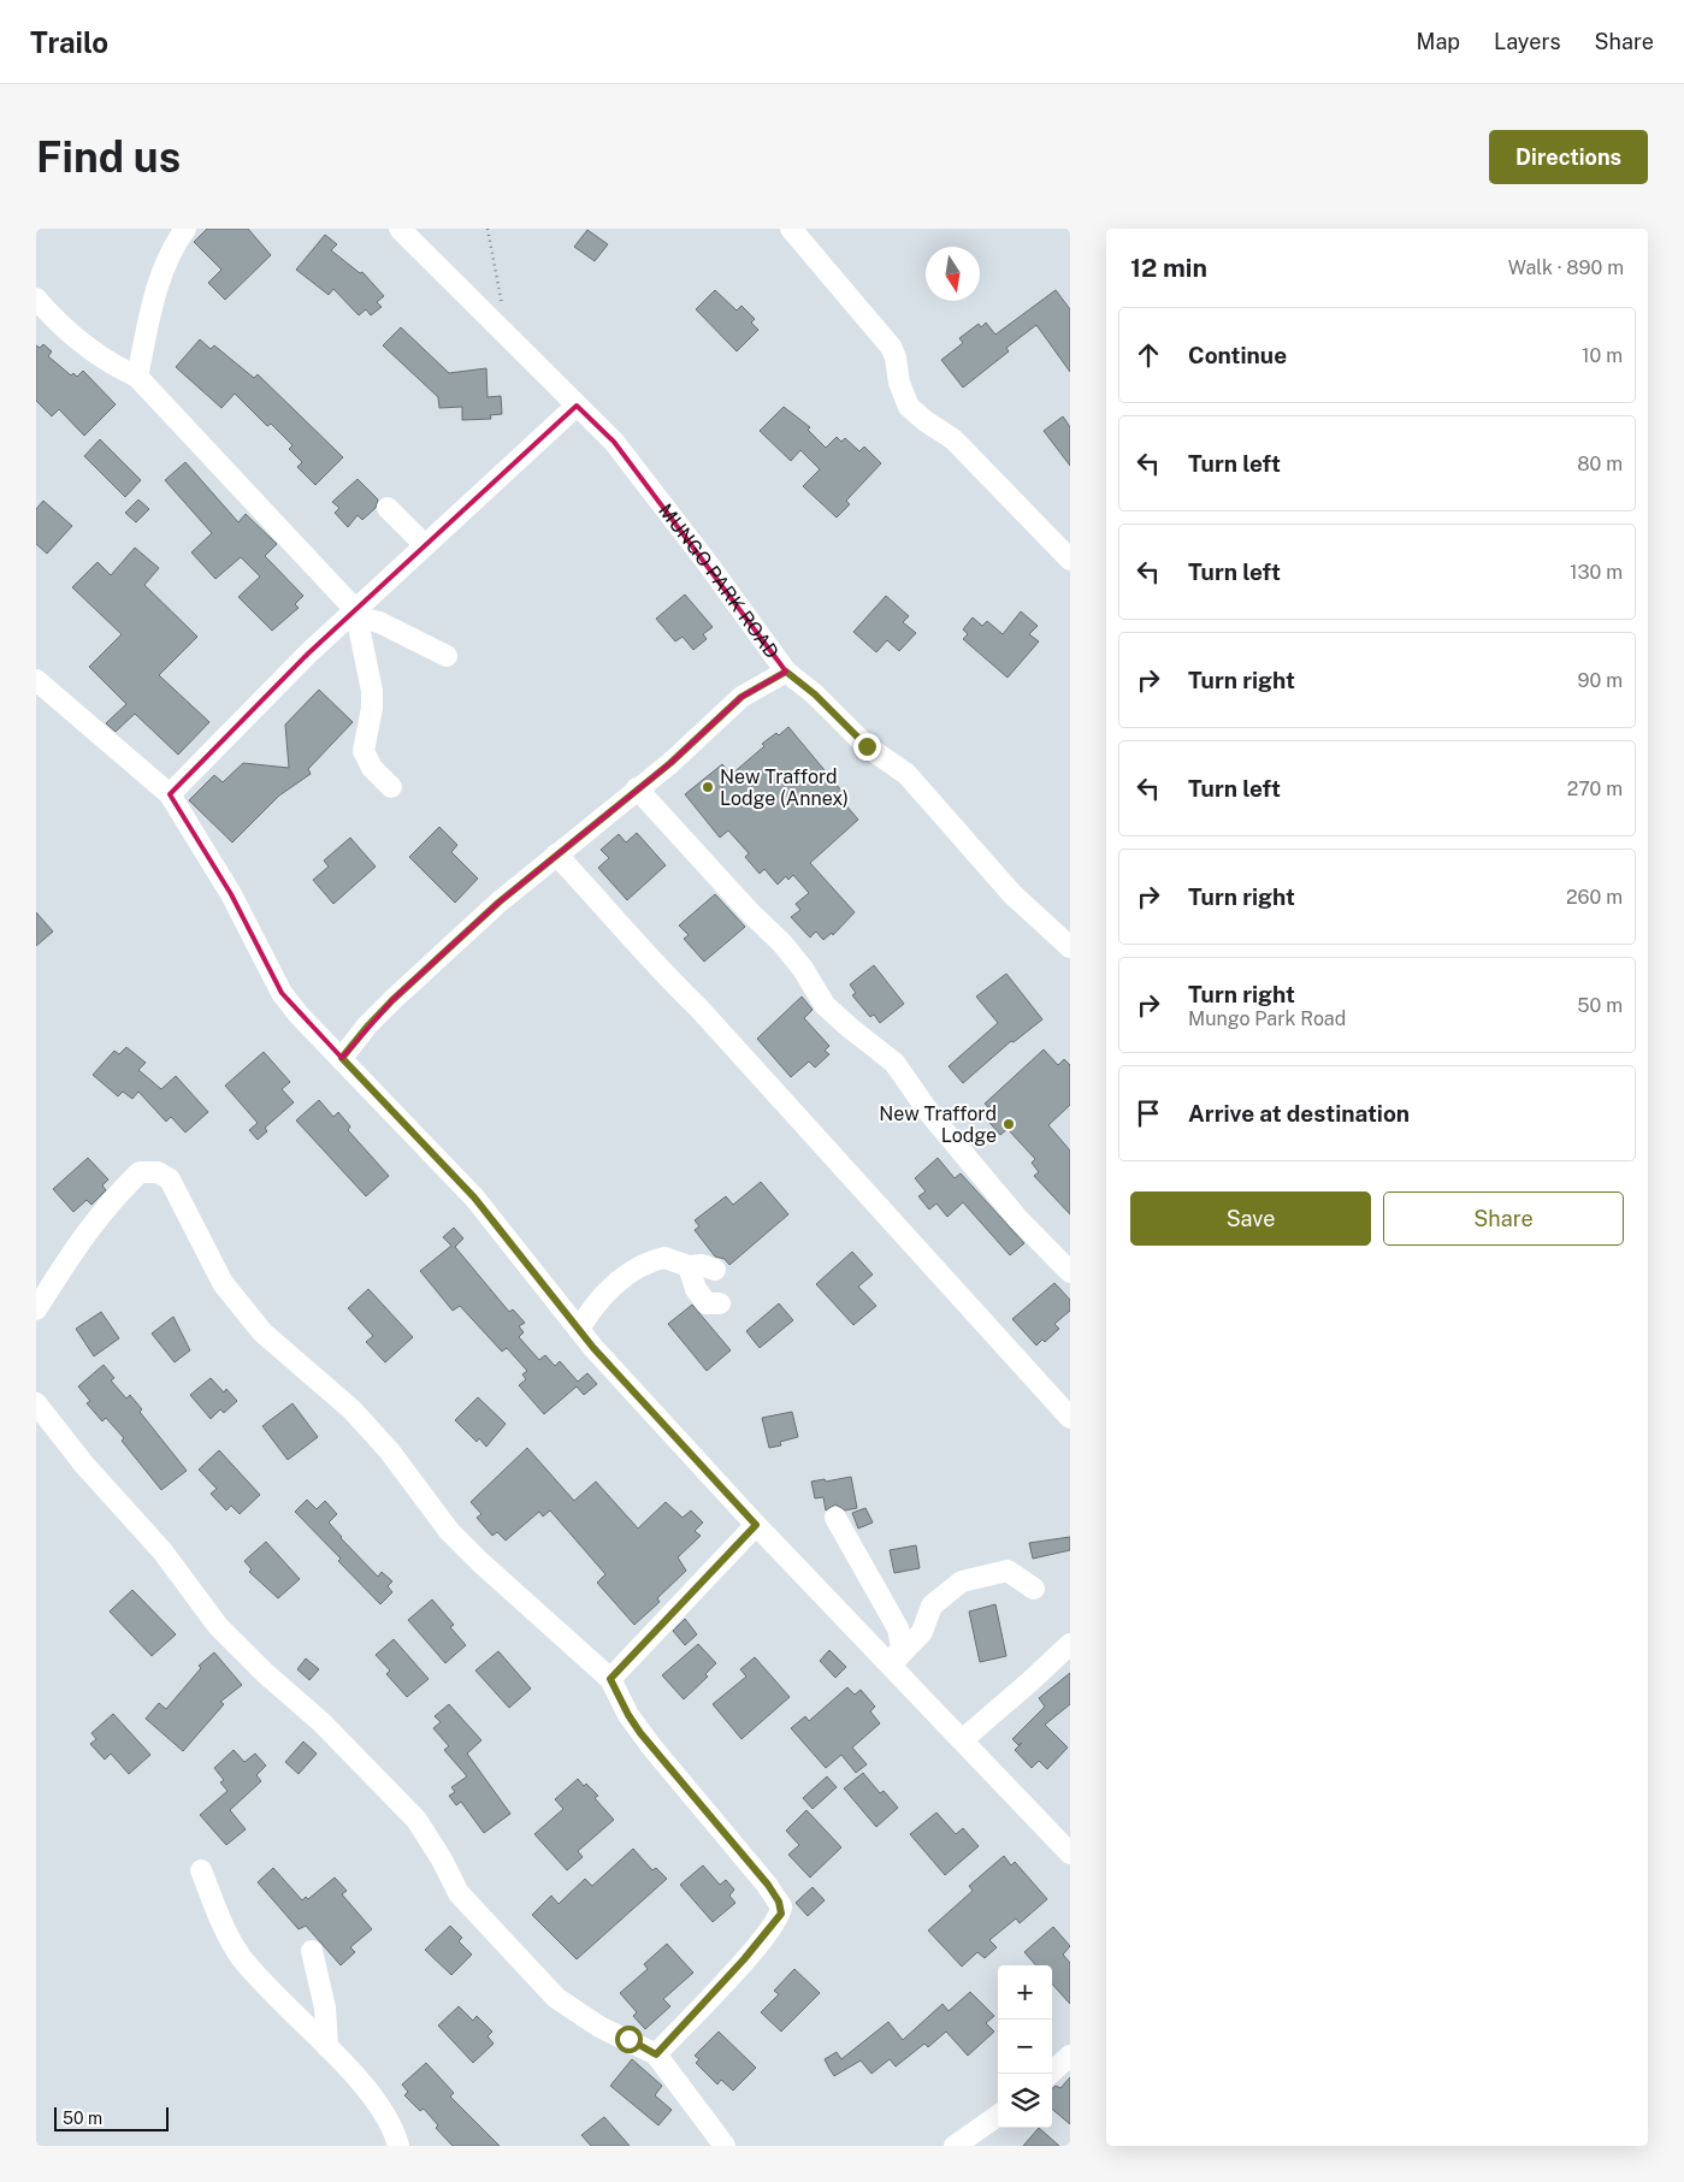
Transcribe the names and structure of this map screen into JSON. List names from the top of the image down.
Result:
{
  "streets": {
    "street": ["MUNGO PARK ROAD"]
  },
  "places": ["New Trafford Lodge (Annex)", "New Trafford Lodge"],
  "scale_bar": "50 m",
  "north": "bottom",
  "page": {
    "header": "Trailo",
    "nav": ["Map", "Layers", "Share"],
    "buttons": [
      "Directions",
      ["Save", "Share"]
    ],
    "title": "Find us",
    "heading": ["12 min", "Walk · 890 m"],
    "list": [
      ["Continue", "10 m"],
      ["Turn left", "80 m"],
      ["Turn left", "130 m"],
      ["Turn right", "90 m"],
      ["Turn left", "270 m"],
      ["Turn right", "260 m"],
      ["Turn right", "Mungo Park Road", "50 m"],
      "Arrive at destination"
    ],
    "map_buttons": ["+", "−"],
    "scale": "50 m"
  }
}
